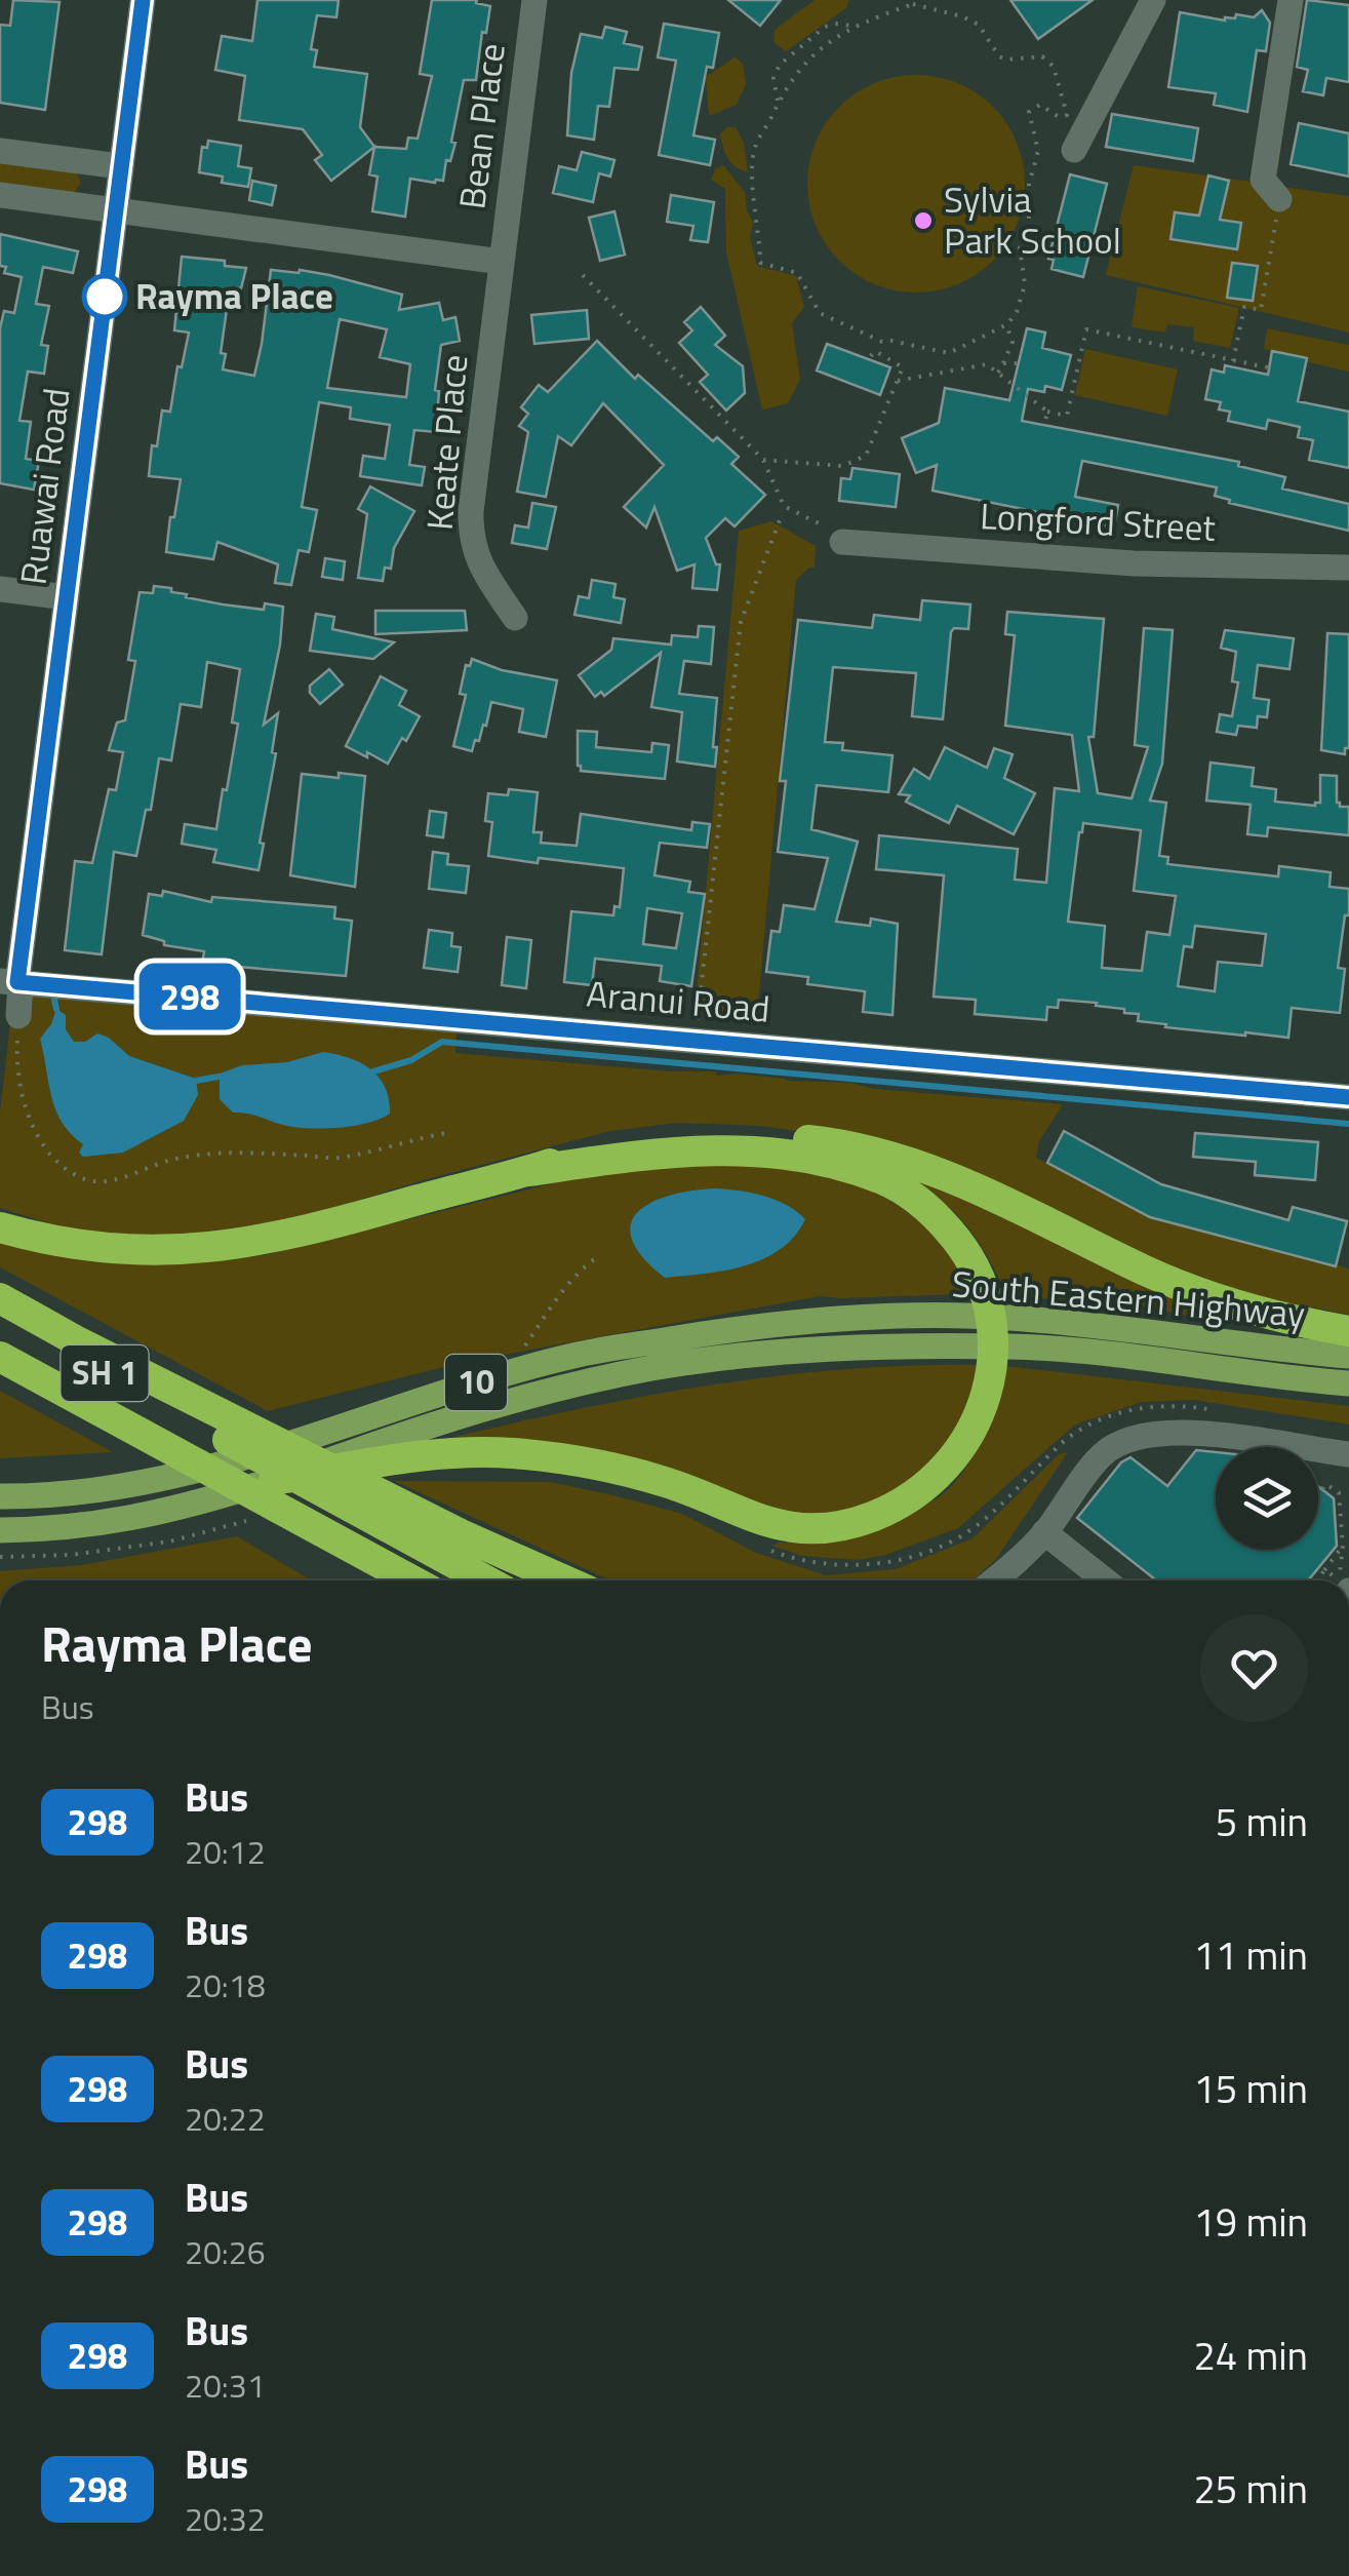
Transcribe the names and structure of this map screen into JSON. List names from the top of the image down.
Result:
{
  "streets": {
    "highway": ["SH 1"],
    "main road": ["South Eastern Highway", "10"],
    "street": [
      "Bean Place",
      "Keate Place",
      "Ruawai Road",
      "Longford Street",
      "Aranui Road"
    ]
  },
  "crossings": [
    ["Bean Place", "Keate Place"],
    ["Ruawai Road", "Aranui Road"]
  ],
  "places": ["Sylvia Park School", "Rayma Place"],
  "lines": ["bus line 298"],
  "page": {
    "on_map": "298",
    "heading": ["Rayma Place", "Bus"],
    "list": [
      {
        "mark": "298",
        "name": "Bus",
        "note": "20:12",
        "value": "5 min"
      },
      {
        "mark": "298",
        "name": "Bus",
        "note": "20:18",
        "value": "11 min"
      },
      {
        "mark": "298",
        "name": "Bus",
        "note": "20:22",
        "value": "15 min"
      },
      {
        "mark": "298",
        "name": "Bus",
        "note": "20:26",
        "value": "19 min"
      },
      {
        "mark": "298",
        "name": "Bus",
        "note": "20:31",
        "value": "24 min"
      },
      {
        "mark": "298",
        "name": "Bus",
        "note": "20:32",
        "value": "25 min"
      }
    ]
  }
}
